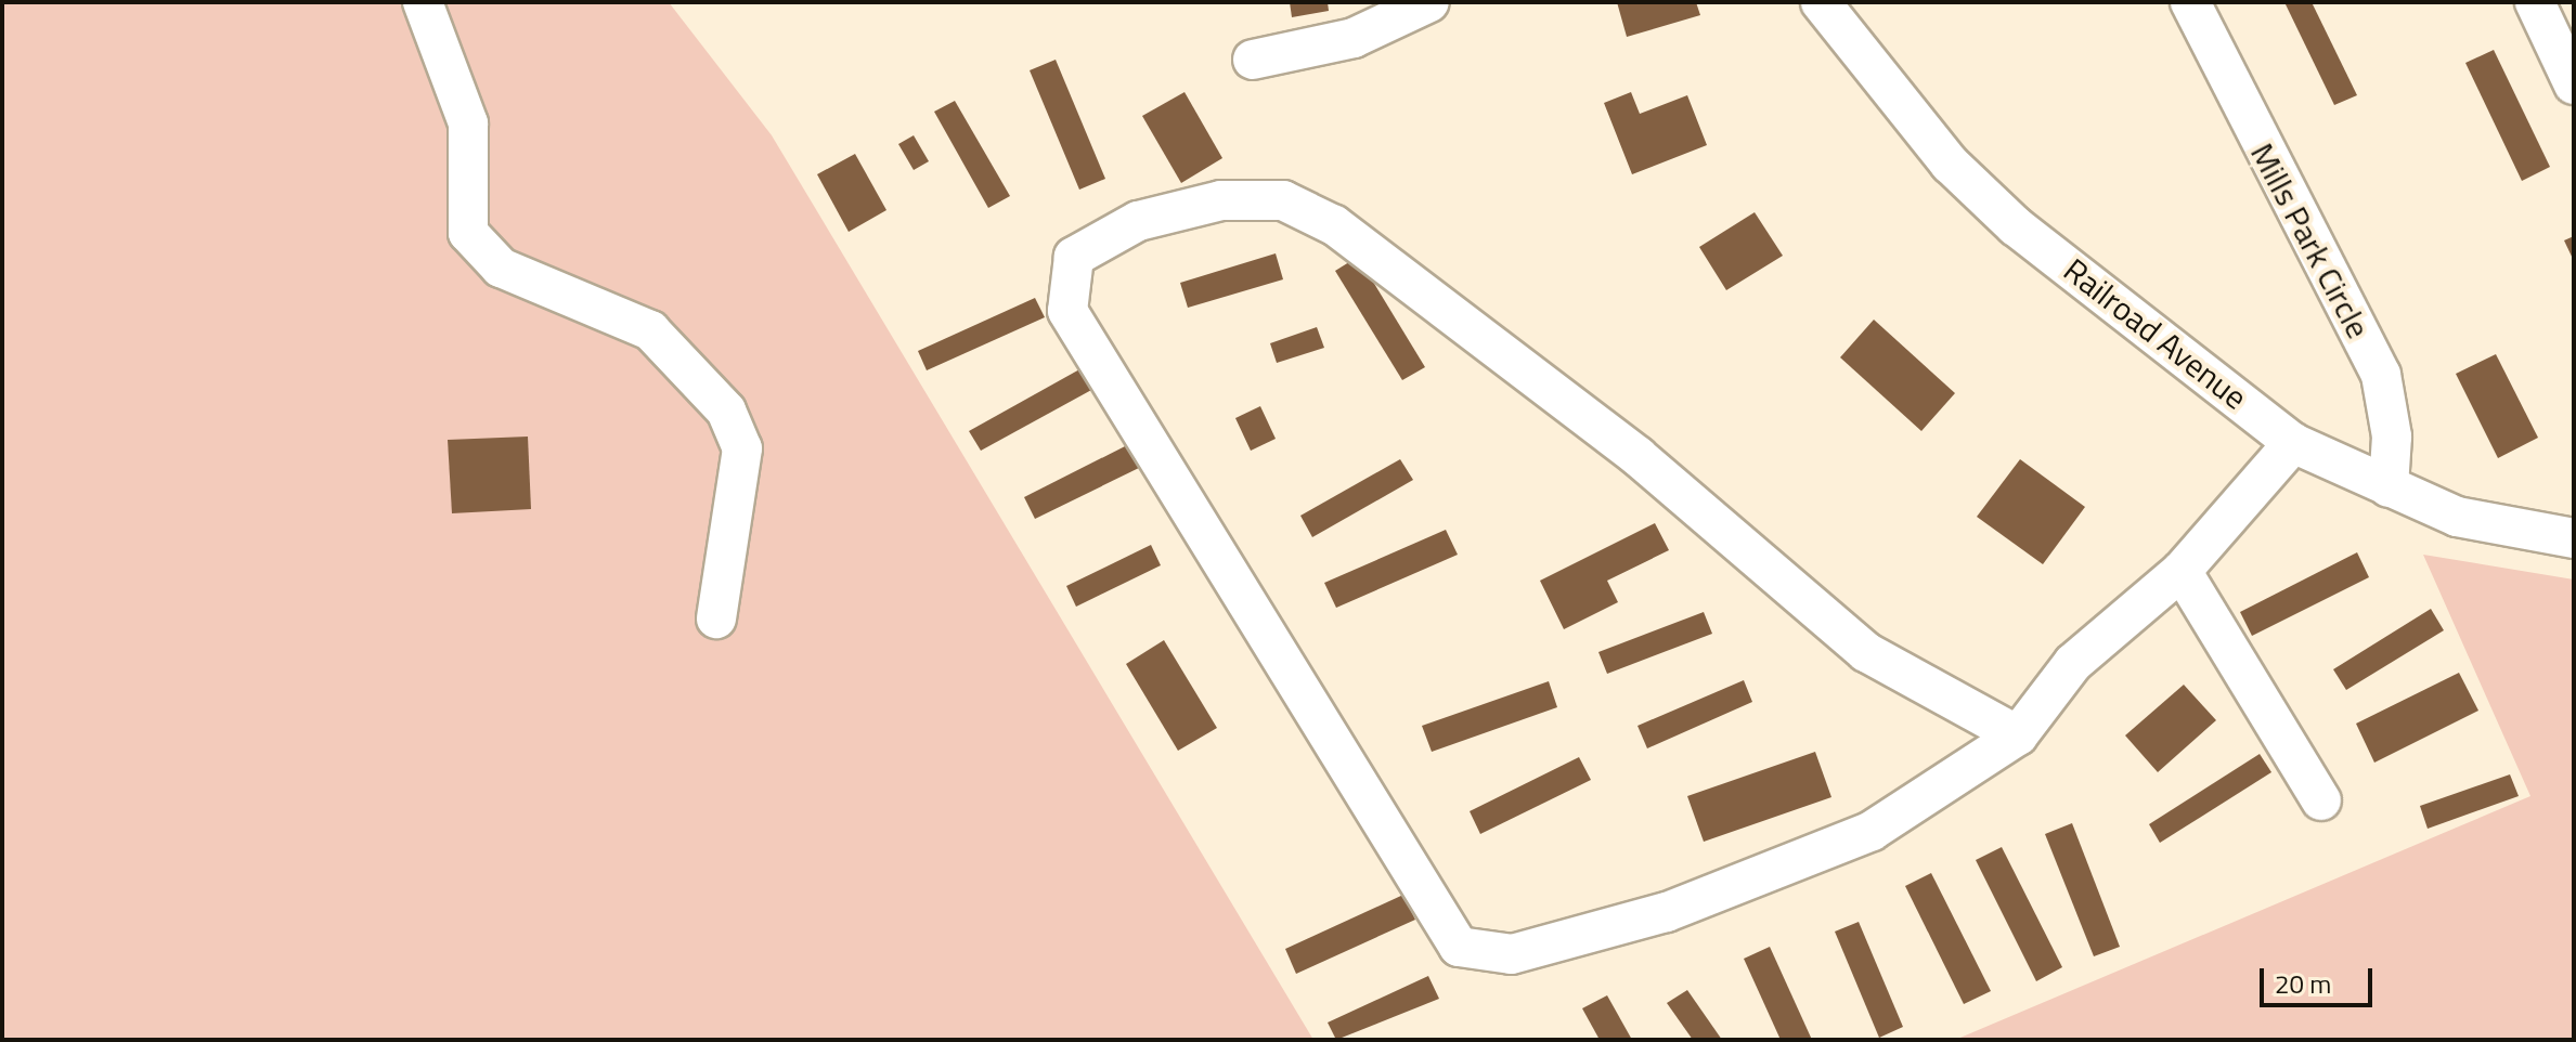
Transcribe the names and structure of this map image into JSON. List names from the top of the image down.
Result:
{
  "streets": {
    "street": ["Mills Park Circle", "Railroad Avenue"]
  },
  "crossings": [
    ["Mills Park Circle", "Railroad Avenue"]
  ],
  "scale_bar": "20 m"
}
